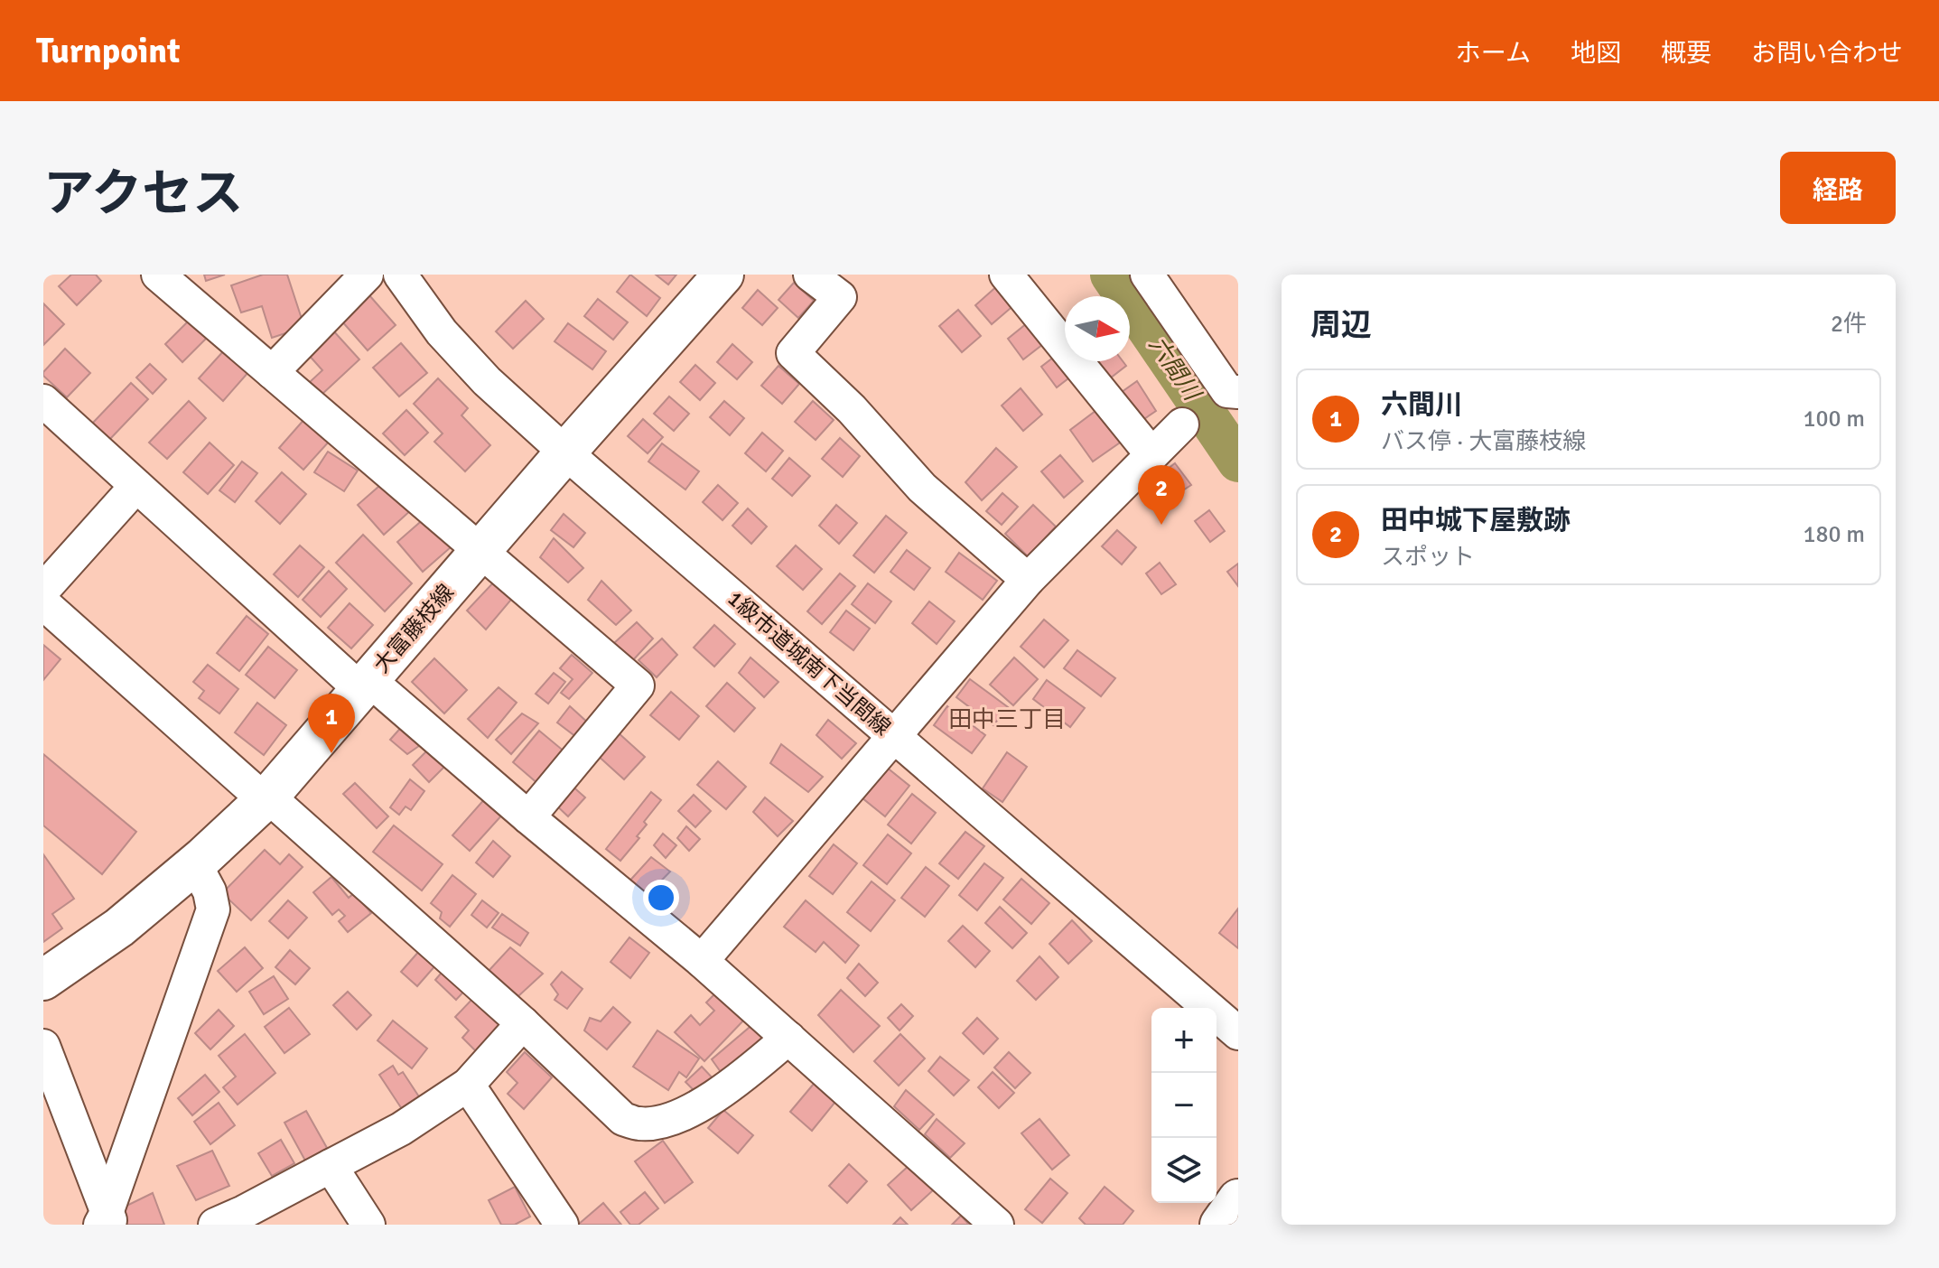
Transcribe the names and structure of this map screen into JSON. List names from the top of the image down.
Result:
{
  "streets": {
    "main road": ["大富藤枝線"],
    "street": ["1級市道城南下当間線"]
  },
  "crossings": [
    ["大富藤枝線", "1級市道城南下当間線"]
  ],
  "districts": ["田中三丁目"],
  "water": ["六間川"],
  "north": "right",
  "page": {
    "header": "Turnpoint",
    "nav": [
      "ホーム",
      "地図",
      "概要",
      "お問い合わせ"
    ],
    "title": "アクセス",
    "buttons": "経路",
    "heading": ["周辺", "2件"],
    "list": [
      {
        "mark": "1",
        "name": "六間川",
        "note": "バス停 · 大富藤枝線",
        "value": "100 m"
      },
      {
        "mark": "2",
        "name": "田中城下屋敷跡",
        "note": "スポット",
        "value": "180 m"
      }
    ],
    "pins": ["2", "1"],
    "map_buttons": ["+", "−"]
  }
}
